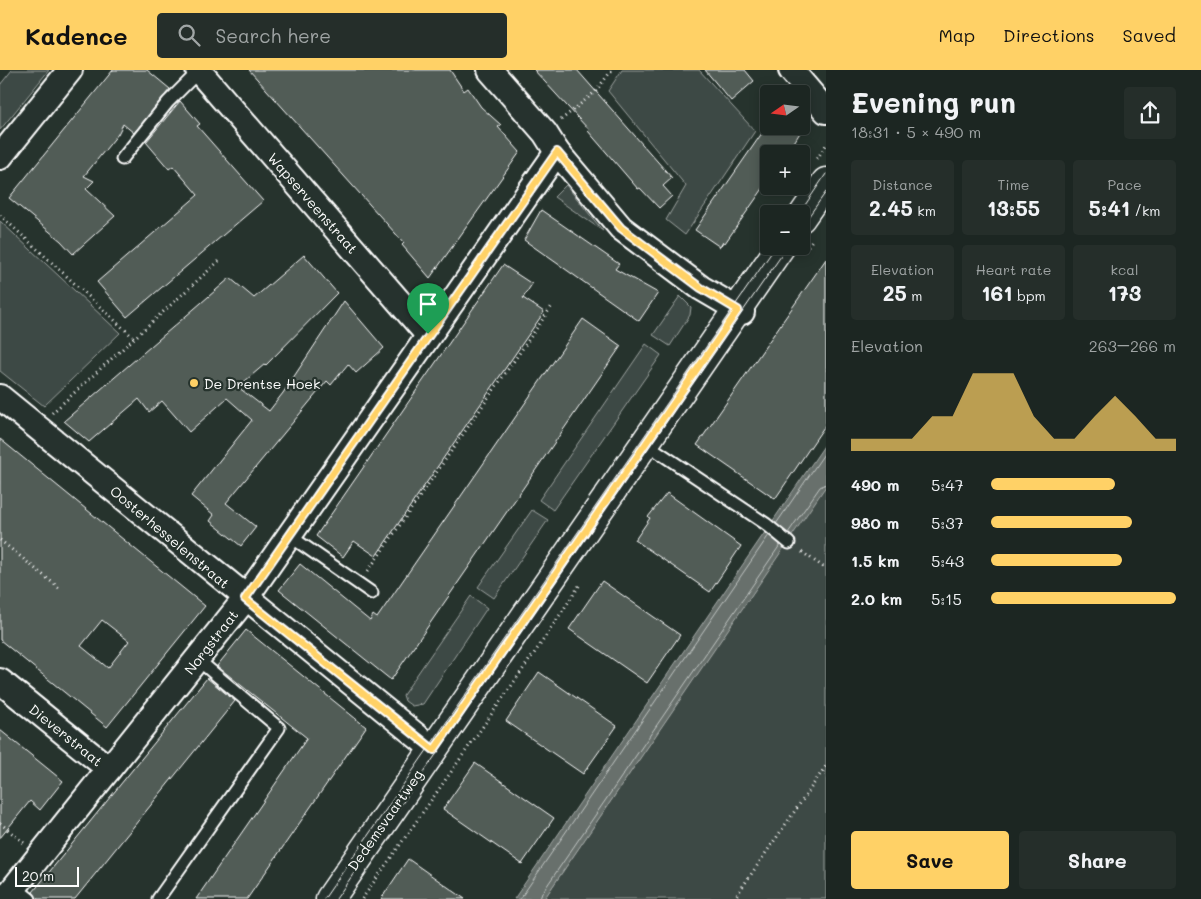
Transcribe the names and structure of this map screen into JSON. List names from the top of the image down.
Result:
{
  "streets": {
    "street": [
      "Wapserveenstraat",
      "Oosterhesselenstraat",
      "Norgstraat",
      "Dieverstraat",
      "Dedemsvaartweg"
    ]
  },
  "crossings": [
    ["Wapserveenstraat", "Norgstraat"],
    ["Oosterhesselenstraat", "Norgstraat"],
    ["Oosterhesselenstraat", "Dedemsvaartweg"],
    ["Norgstraat", "Dieverstraat"]
  ],
  "places": ["De Drentse Hoek"],
  "scale_bar": "20 m",
  "north": "left",
  "page": {
    "header": "Kadence",
    "search": "Search here",
    "nav": ["Map", "Directions", "Saved"],
    "heading": ["Evening run", "18:31 · 5 × 490 m"],
    "map_buttons": ["+", "−"],
    "stats": [
      ["Distance", "2.45 km"],
      ["Time", "13:55"],
      ["Pace", "5:41 /km"],
      ["Elevation", "25 m"],
      ["Heart rate", "161 bpm"],
      ["kcal", "173"]
    ],
    "chart": ["Elevation", "263–266 m"],
    "list": [
      {
        "name": "490 m",
        "note": "5:47"
      },
      {
        "name": "980 m",
        "note": "5:37"
      },
      {
        "name": "1.5 km",
        "note": "5:43"
      },
      {
        "name": "2.0 km",
        "note": "5:15"
      }
    ],
    "buttons": ["Save", "Share"],
    "scale": "20 m"
  }
}
